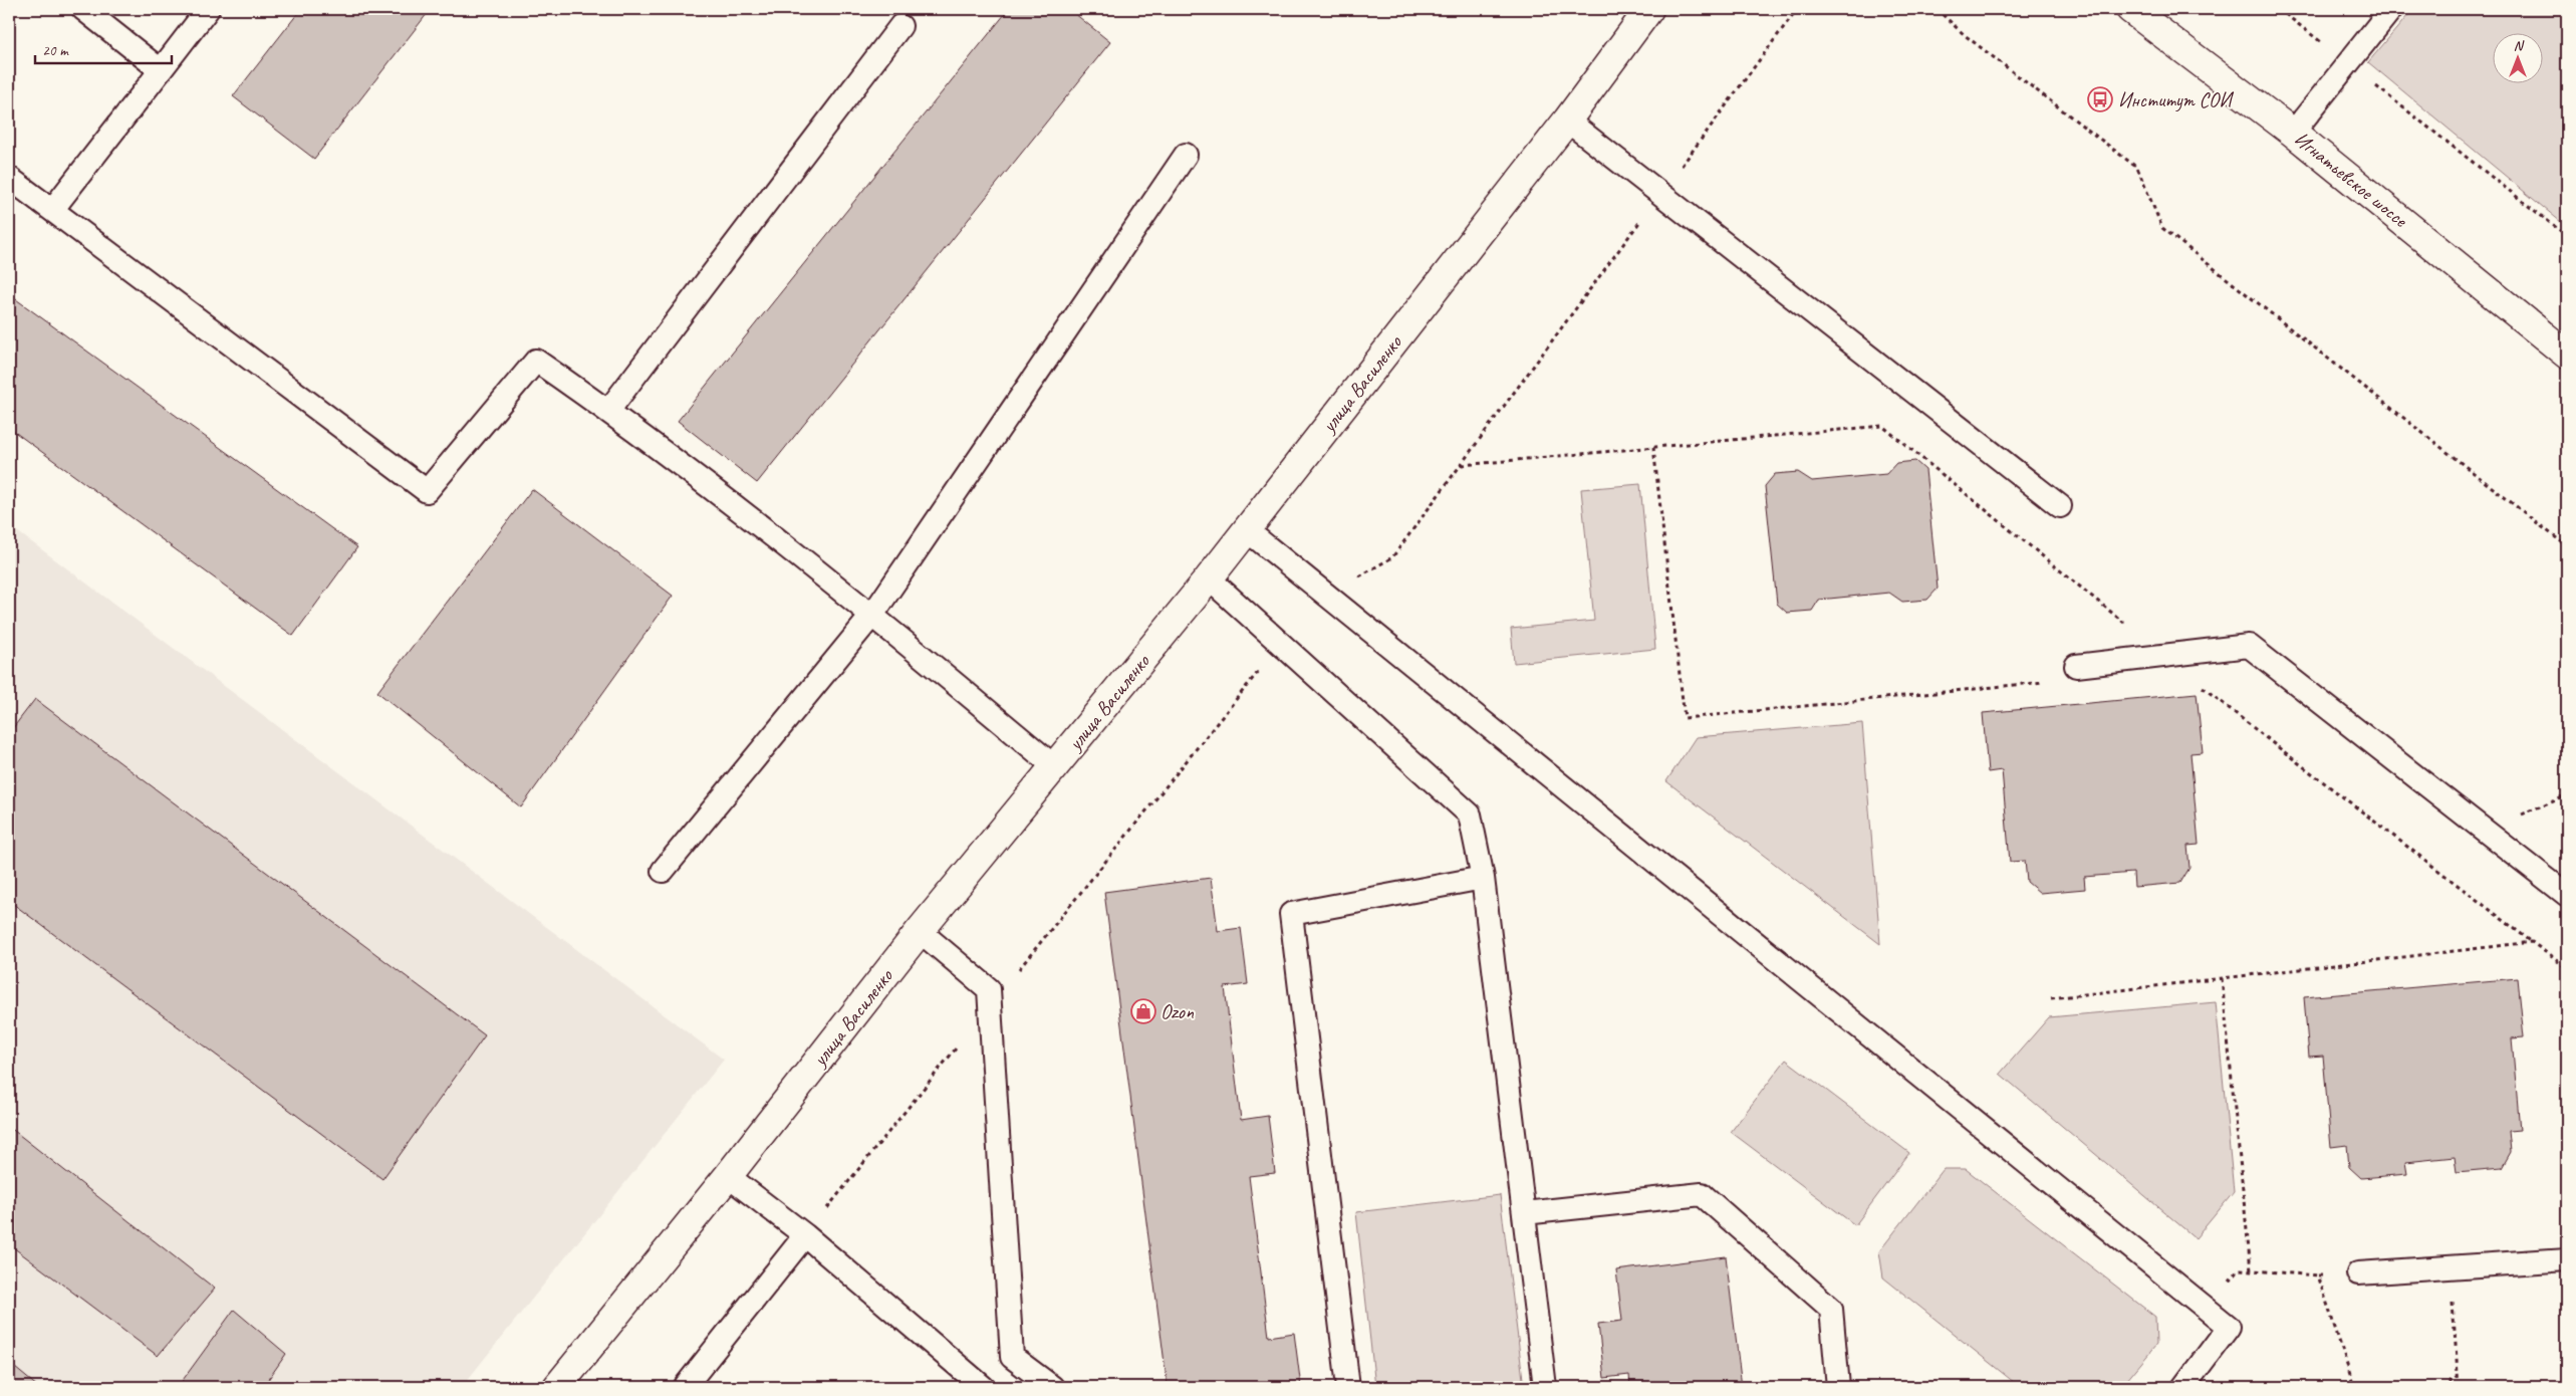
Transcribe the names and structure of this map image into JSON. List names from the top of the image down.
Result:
{
  "streets": {
    "street": ["Игнатьевское шоссе", "улица Василенко"]
  },
  "places": {
    "bus stop": ["Институт СОИ"],
    "shop": ["Ozon"]
  },
  "scale_bar": "20 m",
  "north": "top"
}
